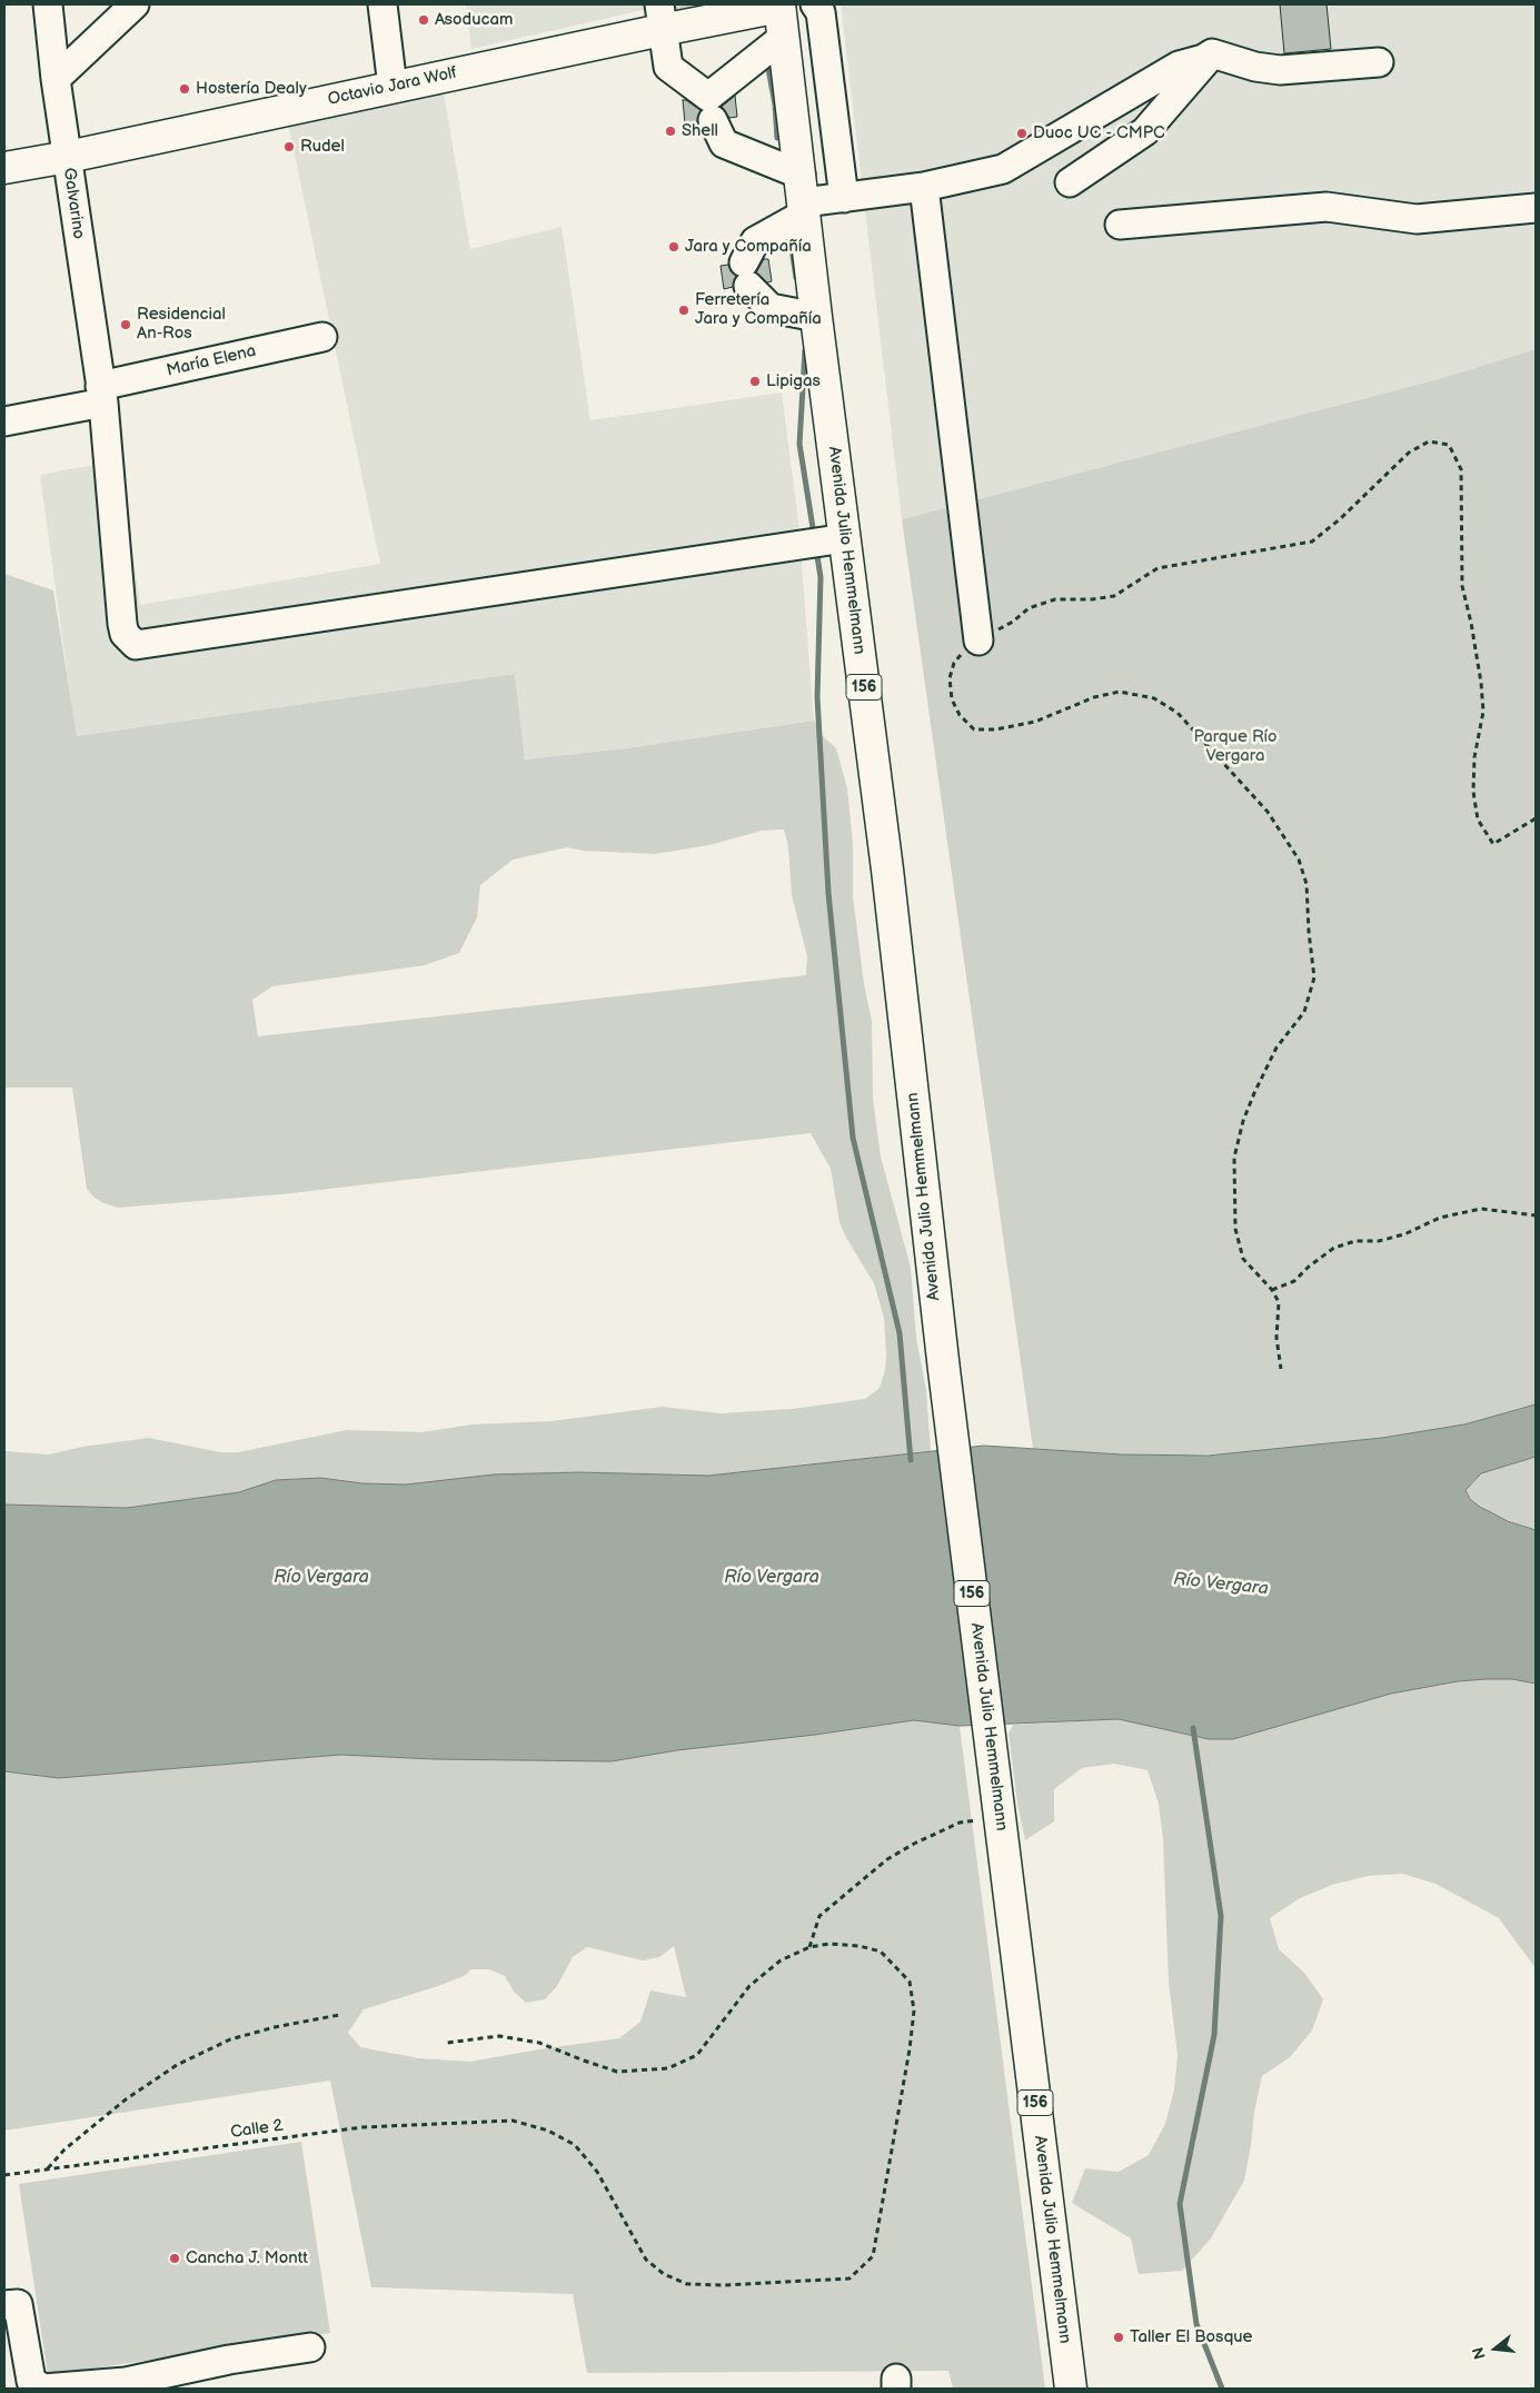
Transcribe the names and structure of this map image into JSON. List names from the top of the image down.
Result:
{
  "streets": {
    "main road": ["Octavio Jara Wolf", "Avenida Julio Hemmelmann", "156"],
    "street": ["Galvarino", "María Elena"],
    "path": ["Calle 2"]
  },
  "crossings": [
    ["Octavio Jara Wolf", "Galvarino"],
    ["Octavio Jara Wolf", "Avenida Julio Hemmelmann"],
    ["Galvarino", "María Elena"],
    ["Galvarino", "Avenida Julio Hemmelmann"]
  ],
  "water": ["Río Vergara"],
  "parks": ["Parque Río Vergara"],
  "places": [
    "Asoducam",
    "Hostería Dealy",
    "Shell",
    "Duoc UC - CMPC",
    "Rudel",
    "Jara y Compañía",
    "Ferretería Jara y Compañía",
    "Residencial An-Ros",
    "Lipigas",
    "Cancha J. Montt",
    "Taller El Bosque"
  ],
  "north": "left"
}
